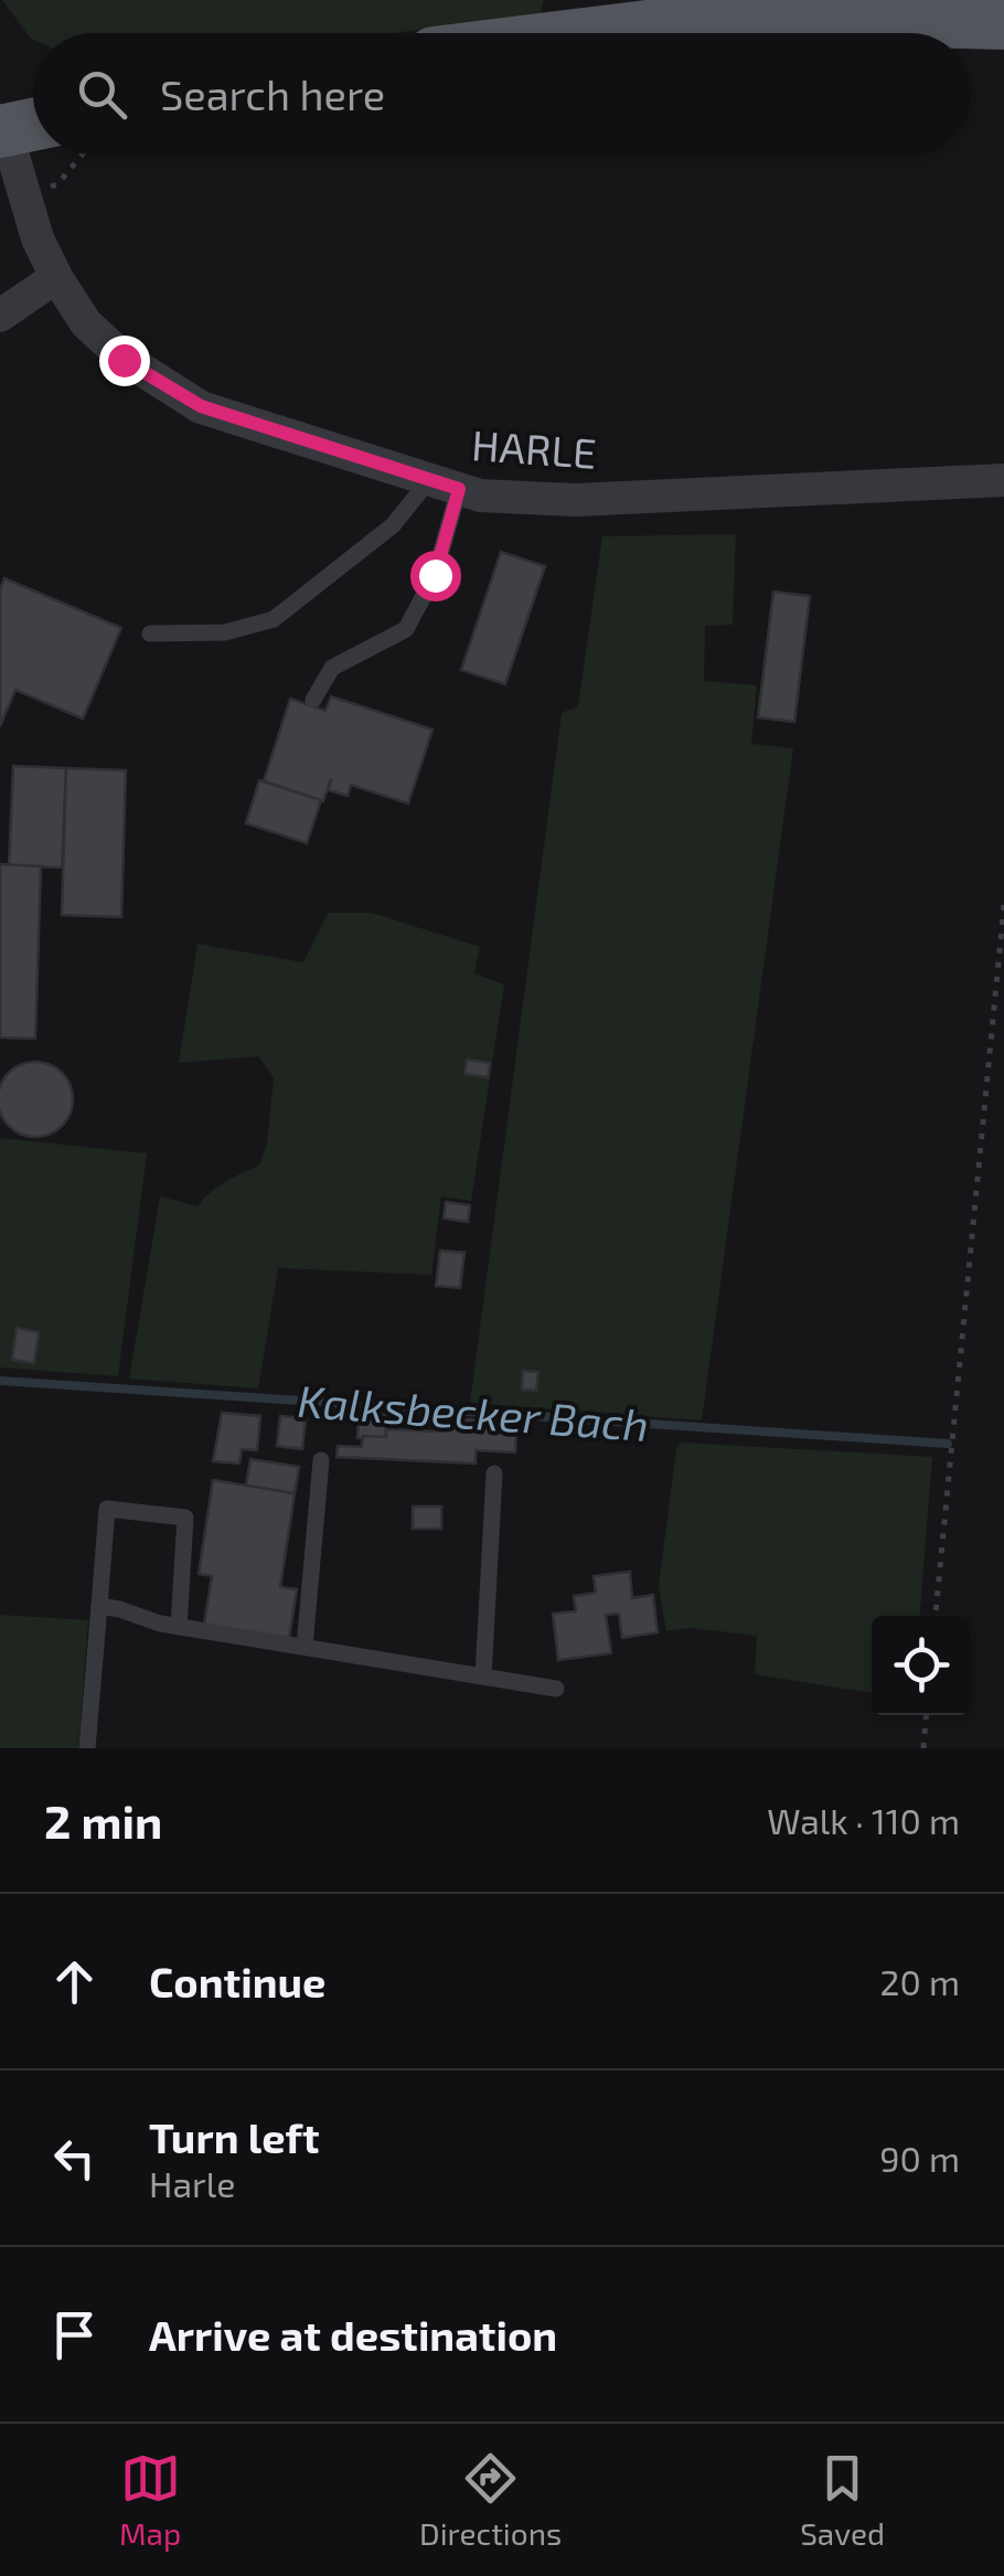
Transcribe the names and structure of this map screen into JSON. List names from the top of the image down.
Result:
{
  "streets": {
    "street": ["HARLE"]
  },
  "water": ["Kalksbecker Bach"],
  "page": {
    "search": "Search here",
    "heading": ["2 min", "Walk · 110 m"],
    "list": [
      ["Continue", "20 m"],
      ["Turn left", "Harle", "90 m"],
      "Arrive at destination"
    ],
    "nav": ["Map", "Directions", "Saved"]
  }
}
